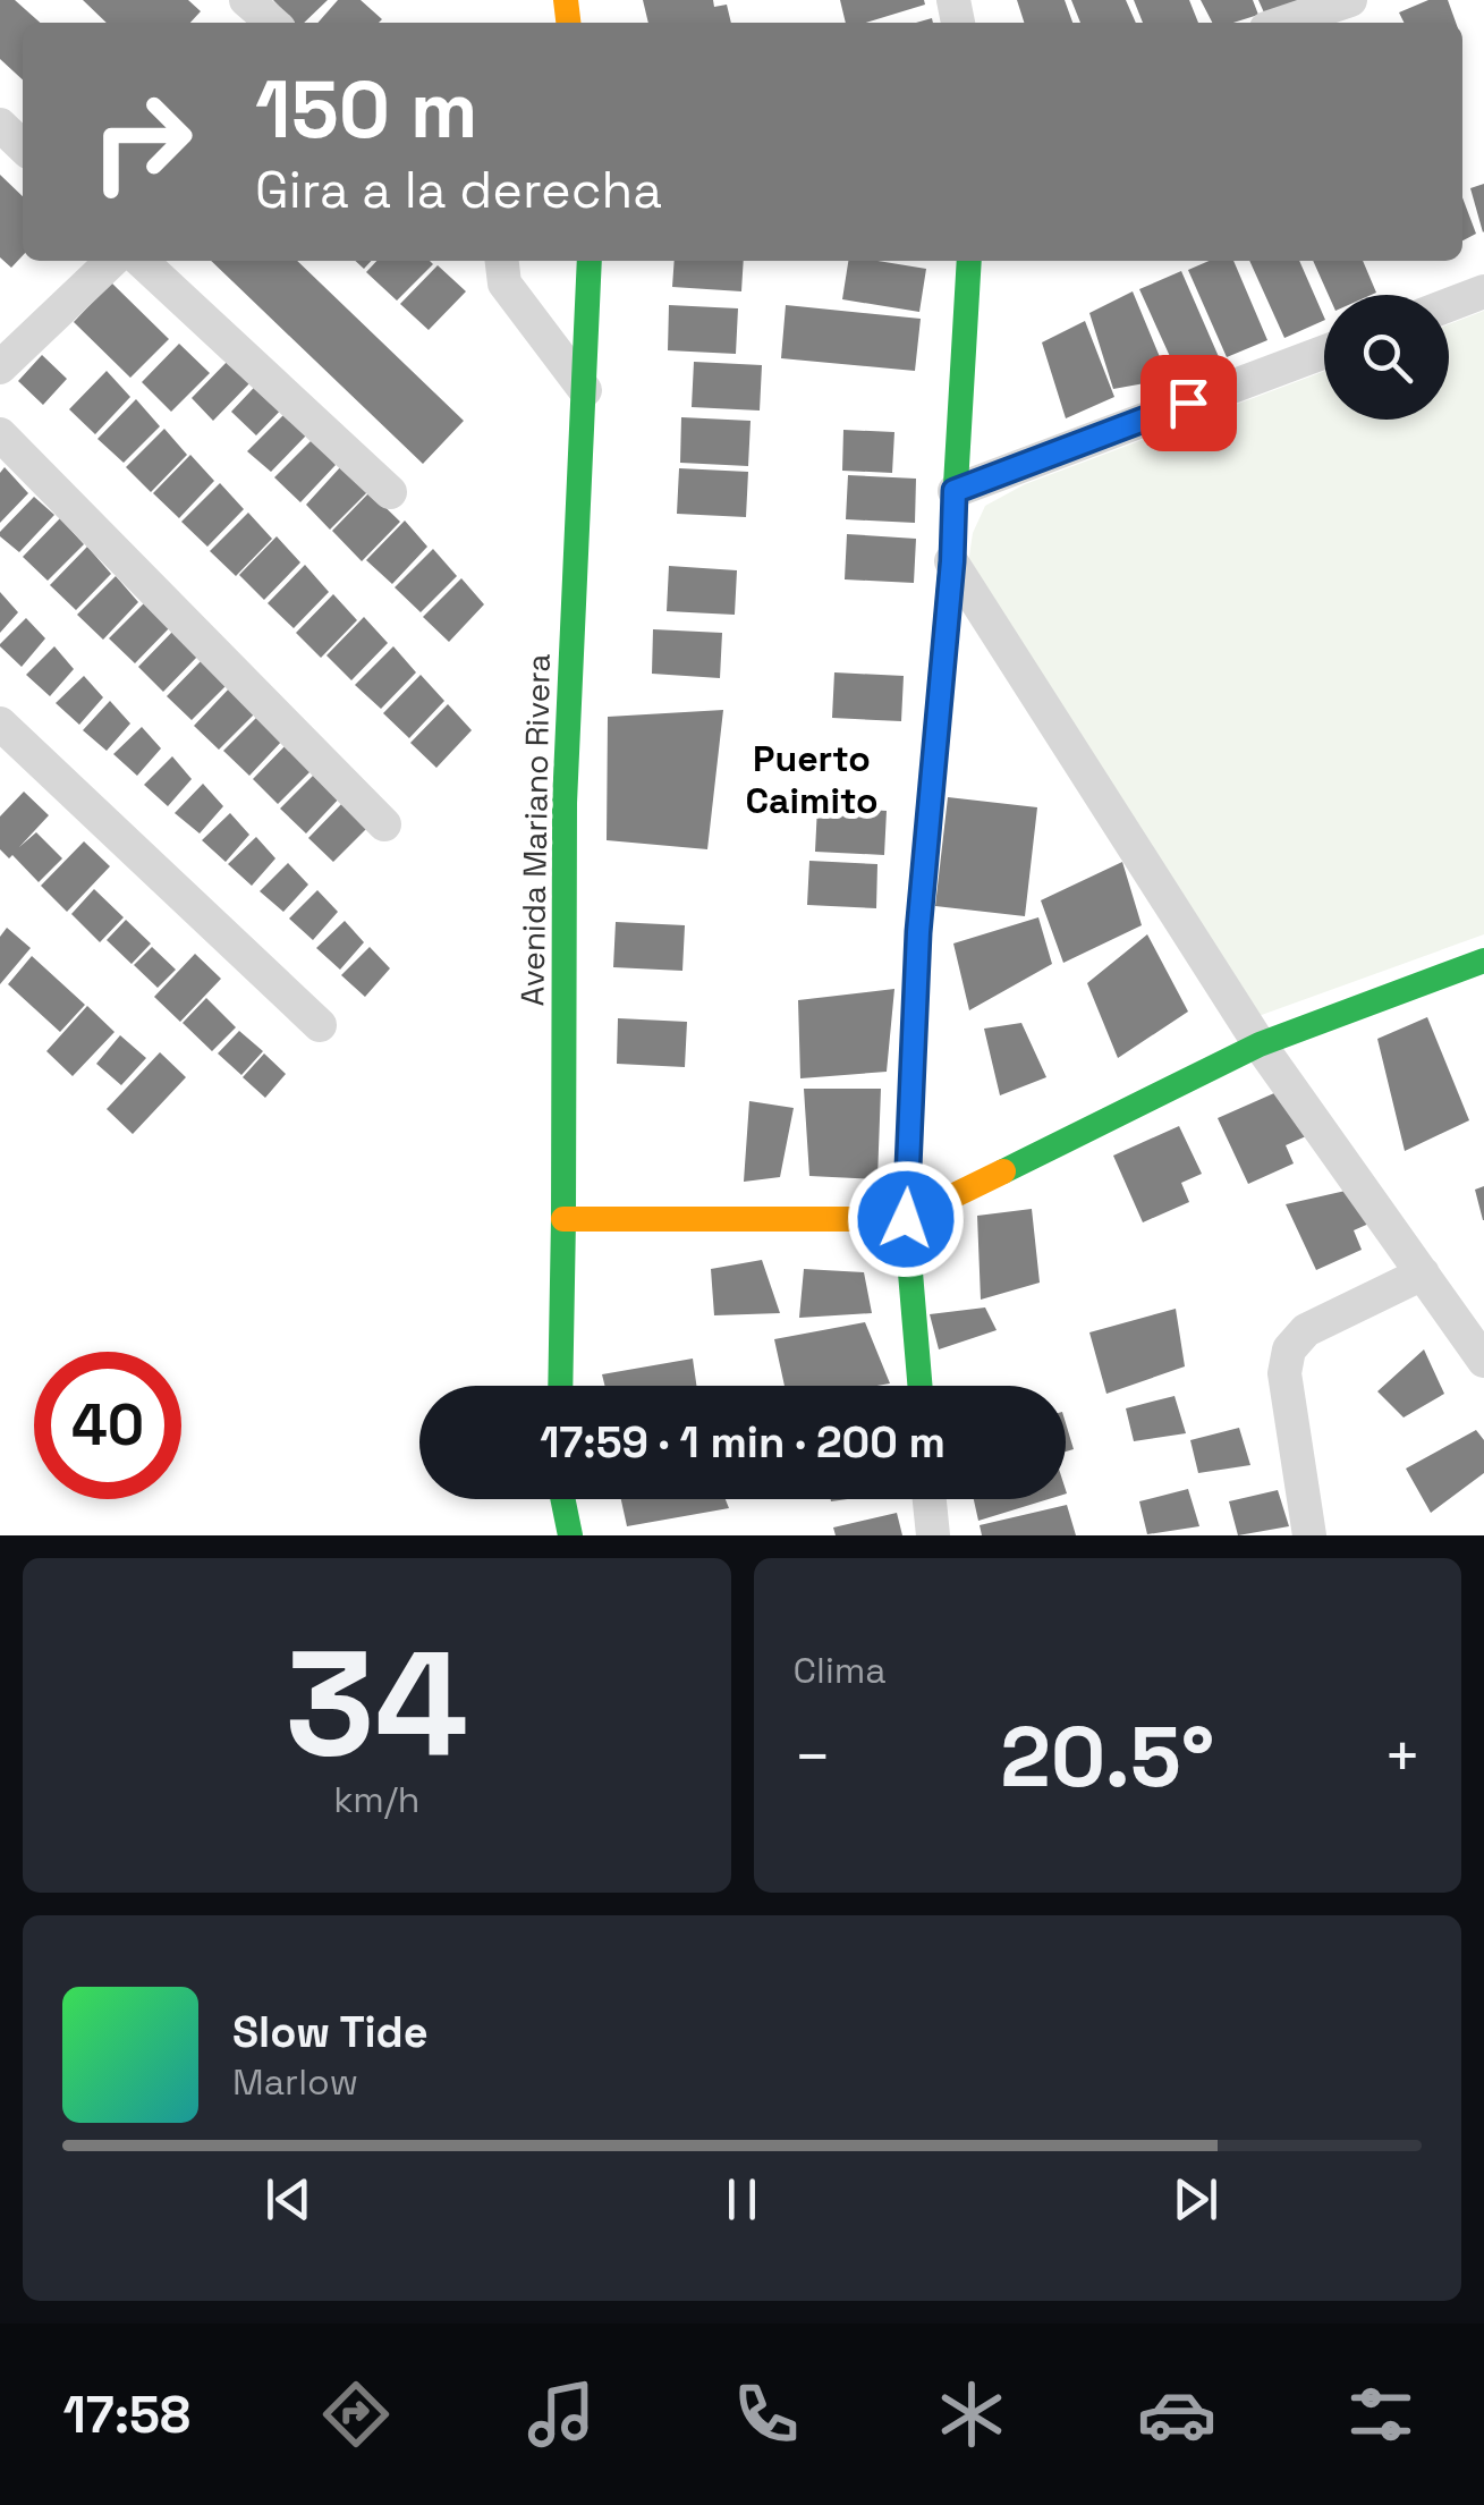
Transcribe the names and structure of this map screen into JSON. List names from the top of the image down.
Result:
{
  "streets": {
    "street": ["Avenida Mariano Rivera"]
  },
  "districts": ["Puerto Caimito"],
  "page": {
    "turn": ["150 m", "Gira a la derecha"],
    "limit": "40",
    "trip": "17:59 · 1 min · 200 m",
    "tile": [
      ["34", "km/h"],
      "Clima"
    ],
    "heat": ["−", "20.5°", "+"],
    "song": ["Slow Tide", "Marlow"],
    "tabs": "17:58"
  }
}
